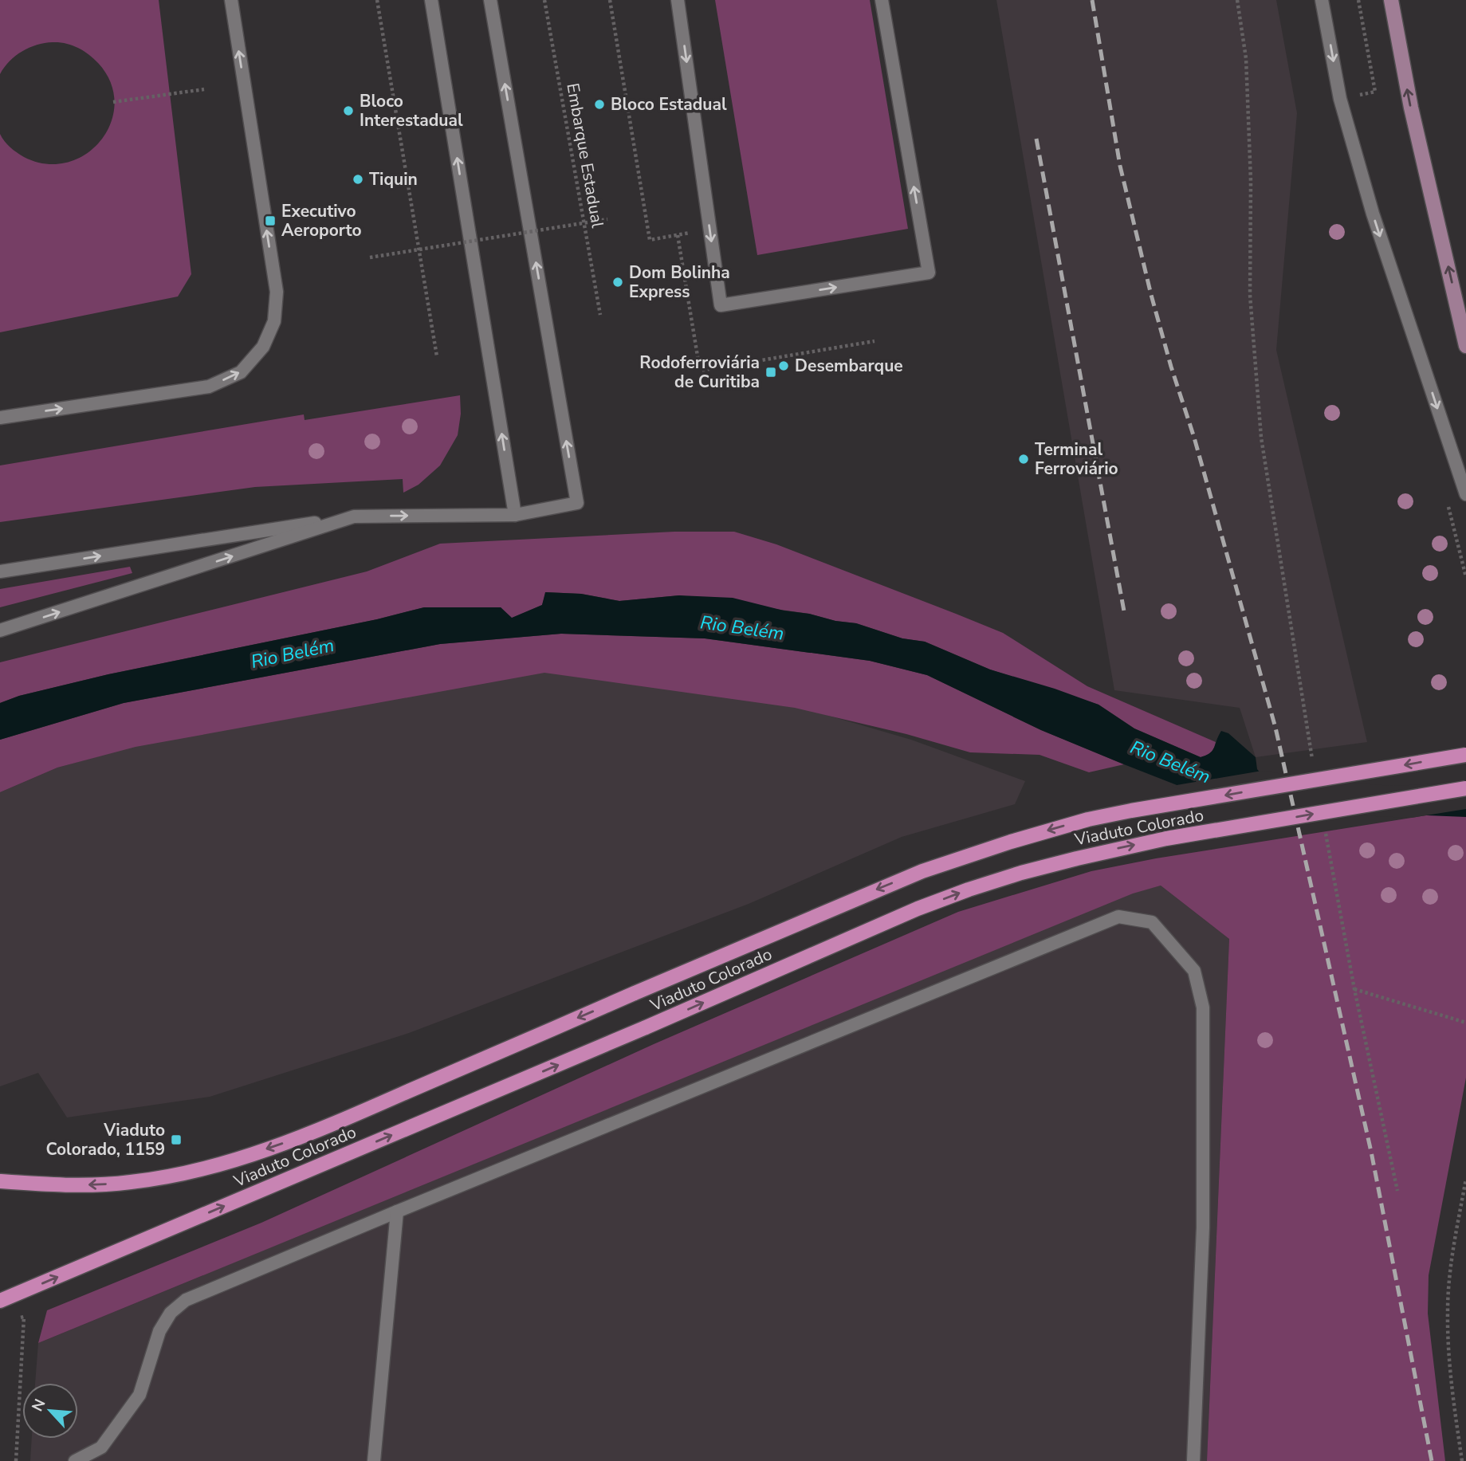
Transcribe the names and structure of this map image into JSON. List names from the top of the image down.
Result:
{
  "streets": {
    "main road": ["Viaduto Colorado"],
    "path": ["Embarque Estadual"]
  },
  "water": ["Rio Belém"],
  "places": {
    "other": [
      "Bloco Estadual",
      "Bloco Interestadual",
      "Tiquin",
      "Dom Bolinha Express",
      "Desembarque",
      "Terminal Ferroviário"
    ],
    "transit": ["Executivo Aeroporto", "Rodoferroviária de Curitiba", "Viaduto Colorado, 1159"]
  },
  "north": "top left"
}
